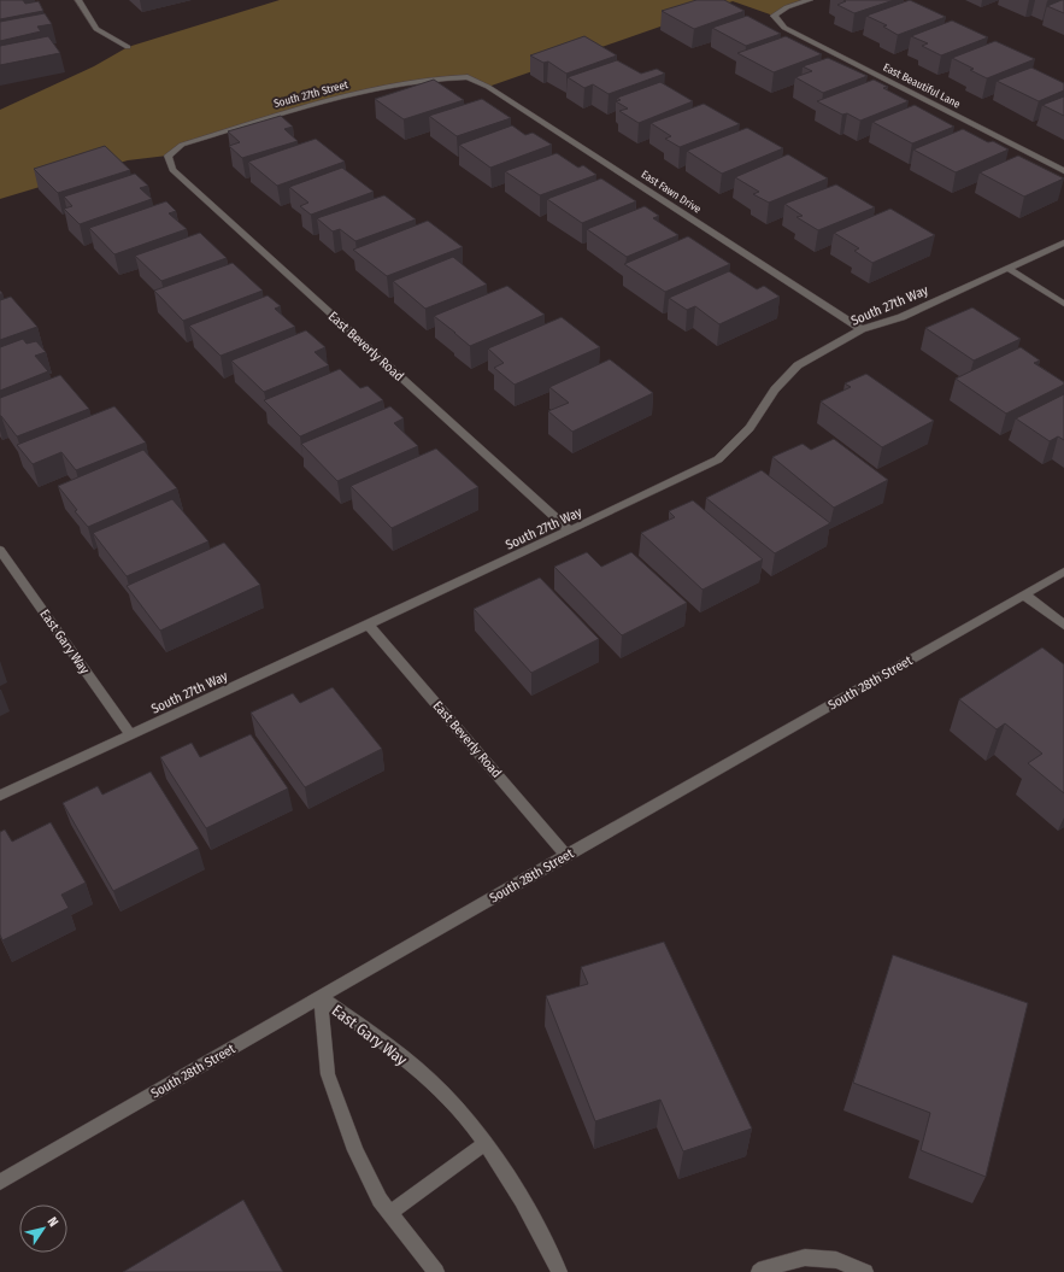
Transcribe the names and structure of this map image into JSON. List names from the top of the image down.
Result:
{
  "streets": {
    "street": [
      "East Beautiful Lane",
      "South 27th Street",
      "East Fawn Drive",
      "South 27th Way",
      "East Beverly Road",
      "East Gary Way",
      "South 28th Street"
    ]
  },
  "crossings": [
    ["South 27th Street", "East Fawn Drive"],
    ["South 27th Street", "East Beverly Road"],
    ["East Fawn Drive", "South 27th Way"],
    ["South 27th Way", "East Beverly Road"],
    ["South 27th Way", "East Gary Way"],
    ["East Beverly Road", "South 28th Street"],
    ["East Gary Way", "South 28th Street"]
  ],
  "north": "top right"
}
